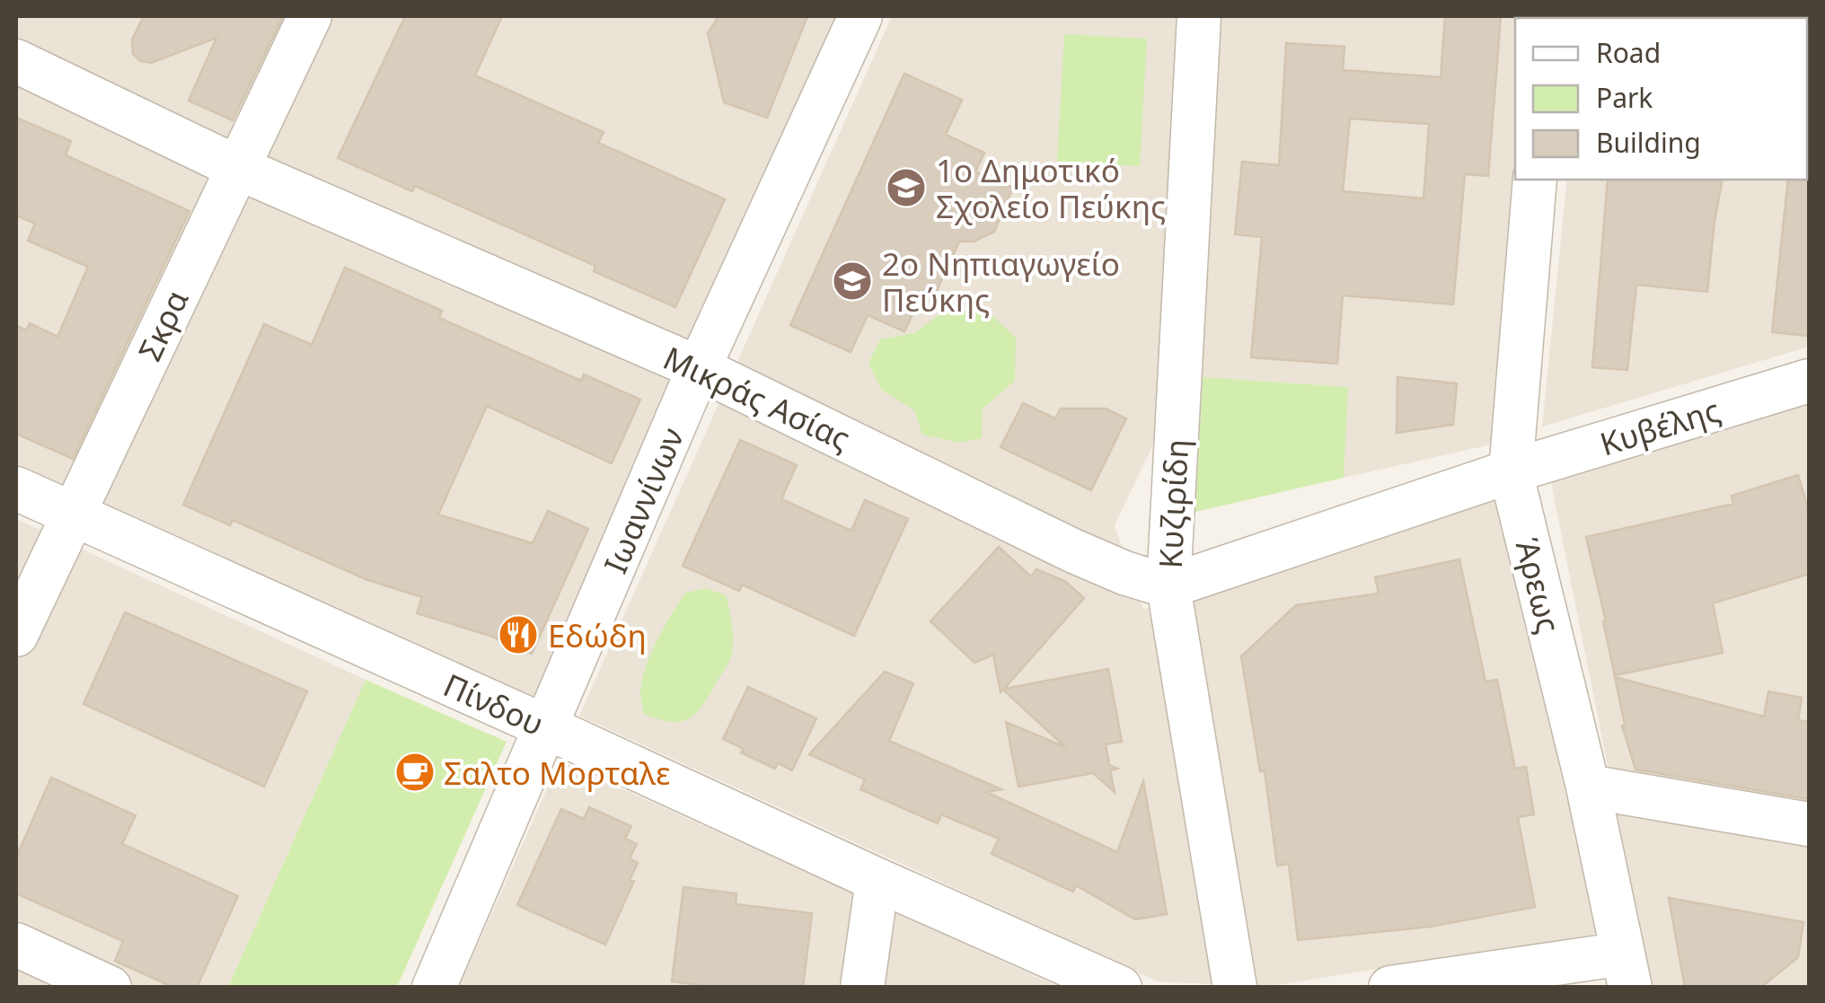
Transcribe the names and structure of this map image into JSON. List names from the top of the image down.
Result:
{
  "streets": {
    "street": [
      "Σκρα",
      "Μικράς Ασίας",
      "Κυβέλης",
      "Ιωαννίνων",
      "Κυζιρίδη",
      "Άρεως",
      "Πίνδου"
    ]
  },
  "crossings": [
    ["Σκρα", "Μικράς Ασίας"],
    ["Σκρα", "Πίνδου"],
    ["Μικράς Ασίας", "Ιωαννίνων"],
    ["Μικράς Ασίας", "Κυζιρίδη"],
    ["Κυβέλης", "Άρεως"],
    ["Ιωαννίνων", "Πίνδου"]
  ],
  "places": {
    "school or university": ["1ο Δημοτικό Σχολείο Πεύκης", "2ο Νηπιαγωγείο Πεύκης"],
    "restaurant": ["Εδώδη"],
    "cafe": ["Σαλτο Μορταλε"]
  },
  "legend": ["Road", "Park", "Building"]
}
